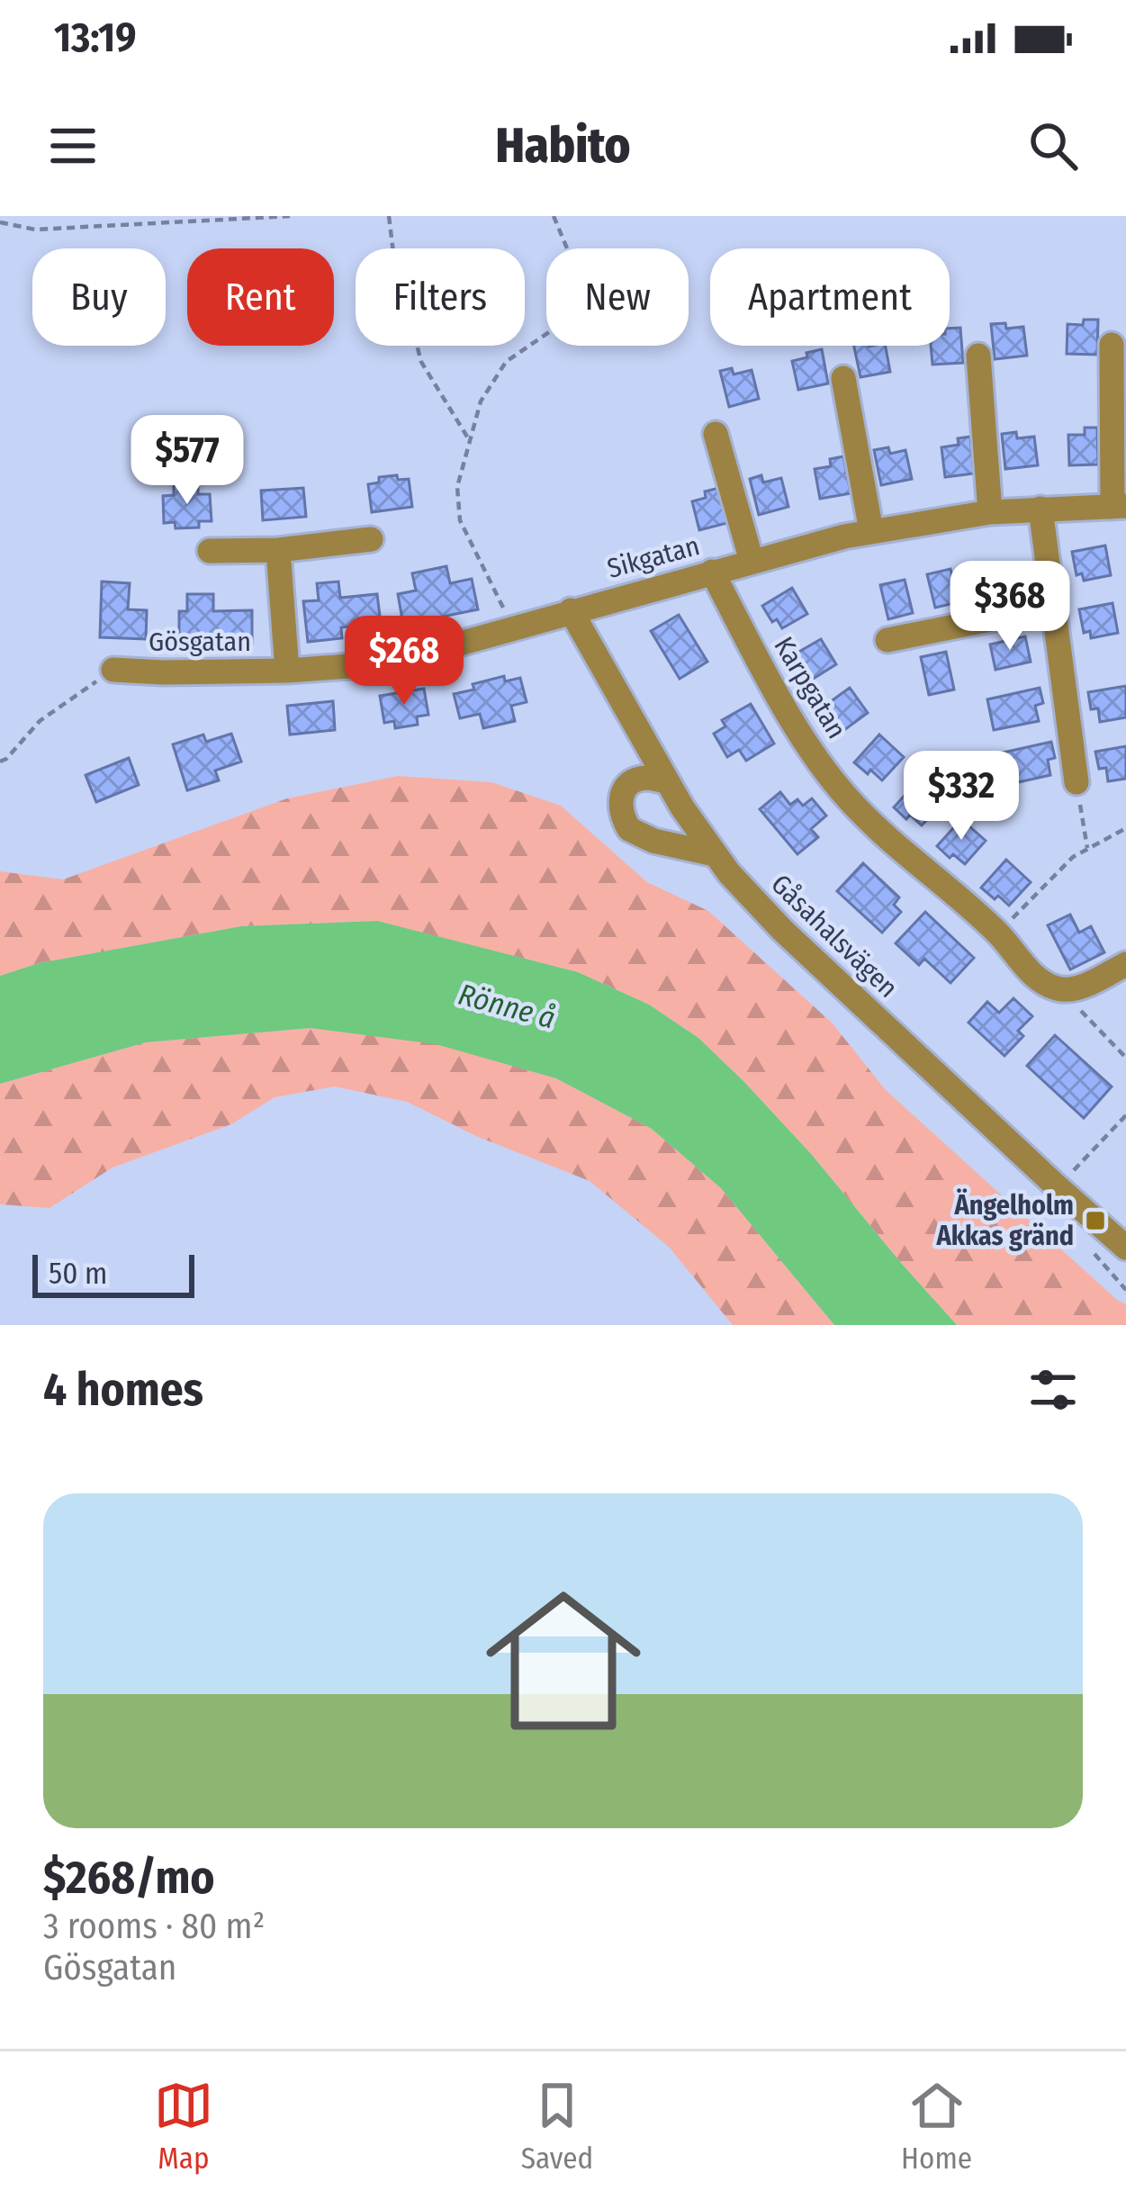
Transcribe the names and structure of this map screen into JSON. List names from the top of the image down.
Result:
{
  "streets": {
    "street": [
      "Sikgatan",
      "Gösgatan",
      "Karpgatan",
      "Gåsahalsvägen"
    ]
  },
  "crossings": [
    ["Sikgatan", "Gösgatan"],
    ["Sikgatan", "Karpgatan"],
    ["Sikgatan", "Gåsahalsvägen"],
    ["Gösgatan", "Gåsahalsvägen"]
  ],
  "water": ["Rönne å"],
  "places": {
    "transit": ["Ängelholm Akkas gränd"]
  },
  "scale_bar": "50 m",
  "page": {
    "status": "13:19",
    "header": "Habito",
    "chip": [
      "Buy",
      "Rent",
      "Filters",
      "New",
      "Apartment"
    ],
    "price": [
      "$577",
      "$368",
      "$268",
      "$332"
    ],
    "scale": "50 m",
    "heading": "4 homes",
    "list": [
      {
        "name": "$268/mo",
        "note": "3 rooms · 80 m² · Gösgatan"
      }
    ],
    "tabs": ["Map", "Saved", "Home"]
  }
}
